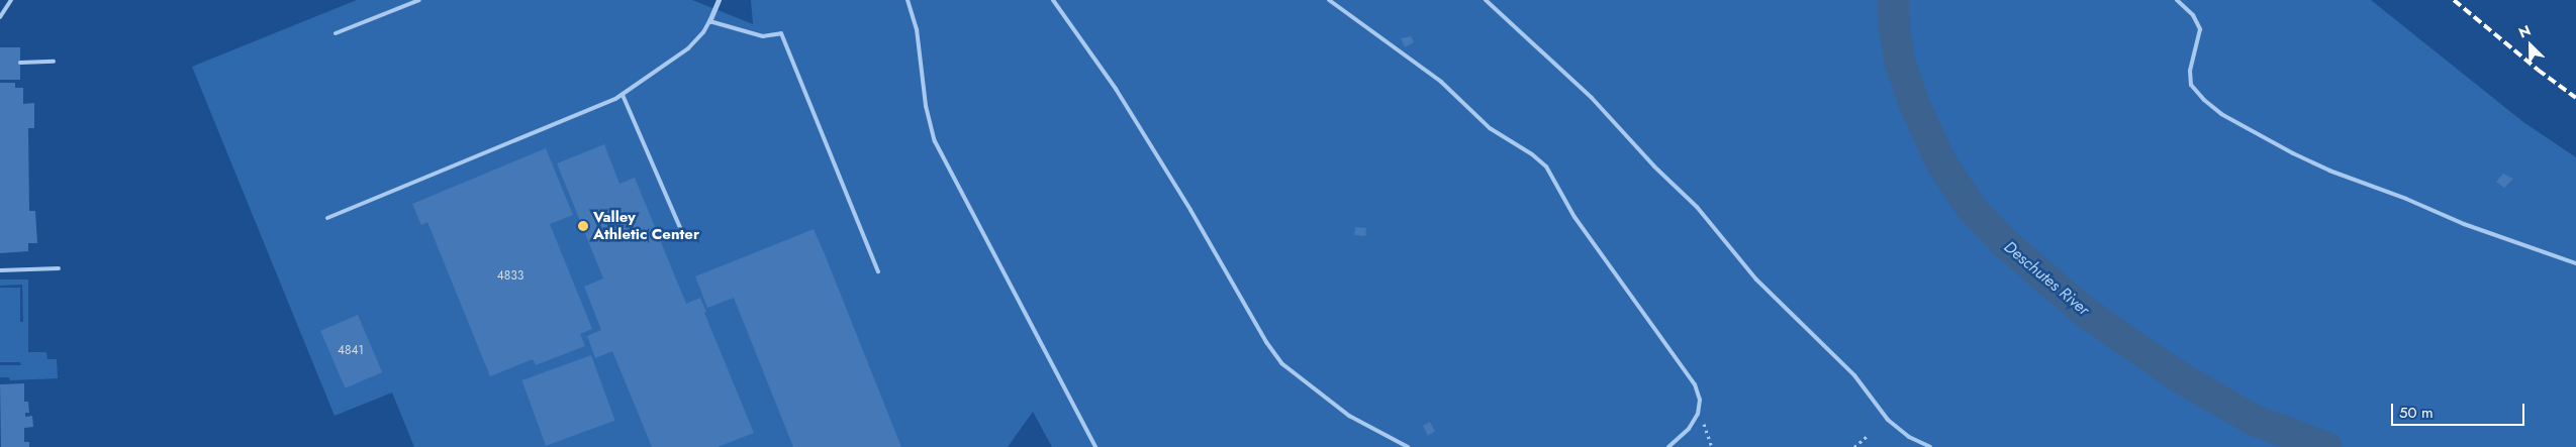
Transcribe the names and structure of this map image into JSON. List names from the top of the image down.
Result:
{
  "water": ["Deschutes River"],
  "places": ["Valley Athletic Center"],
  "house_numbers": ["4833", "4841"],
  "scale_bar": "50 m",
  "north": "top left"
}
